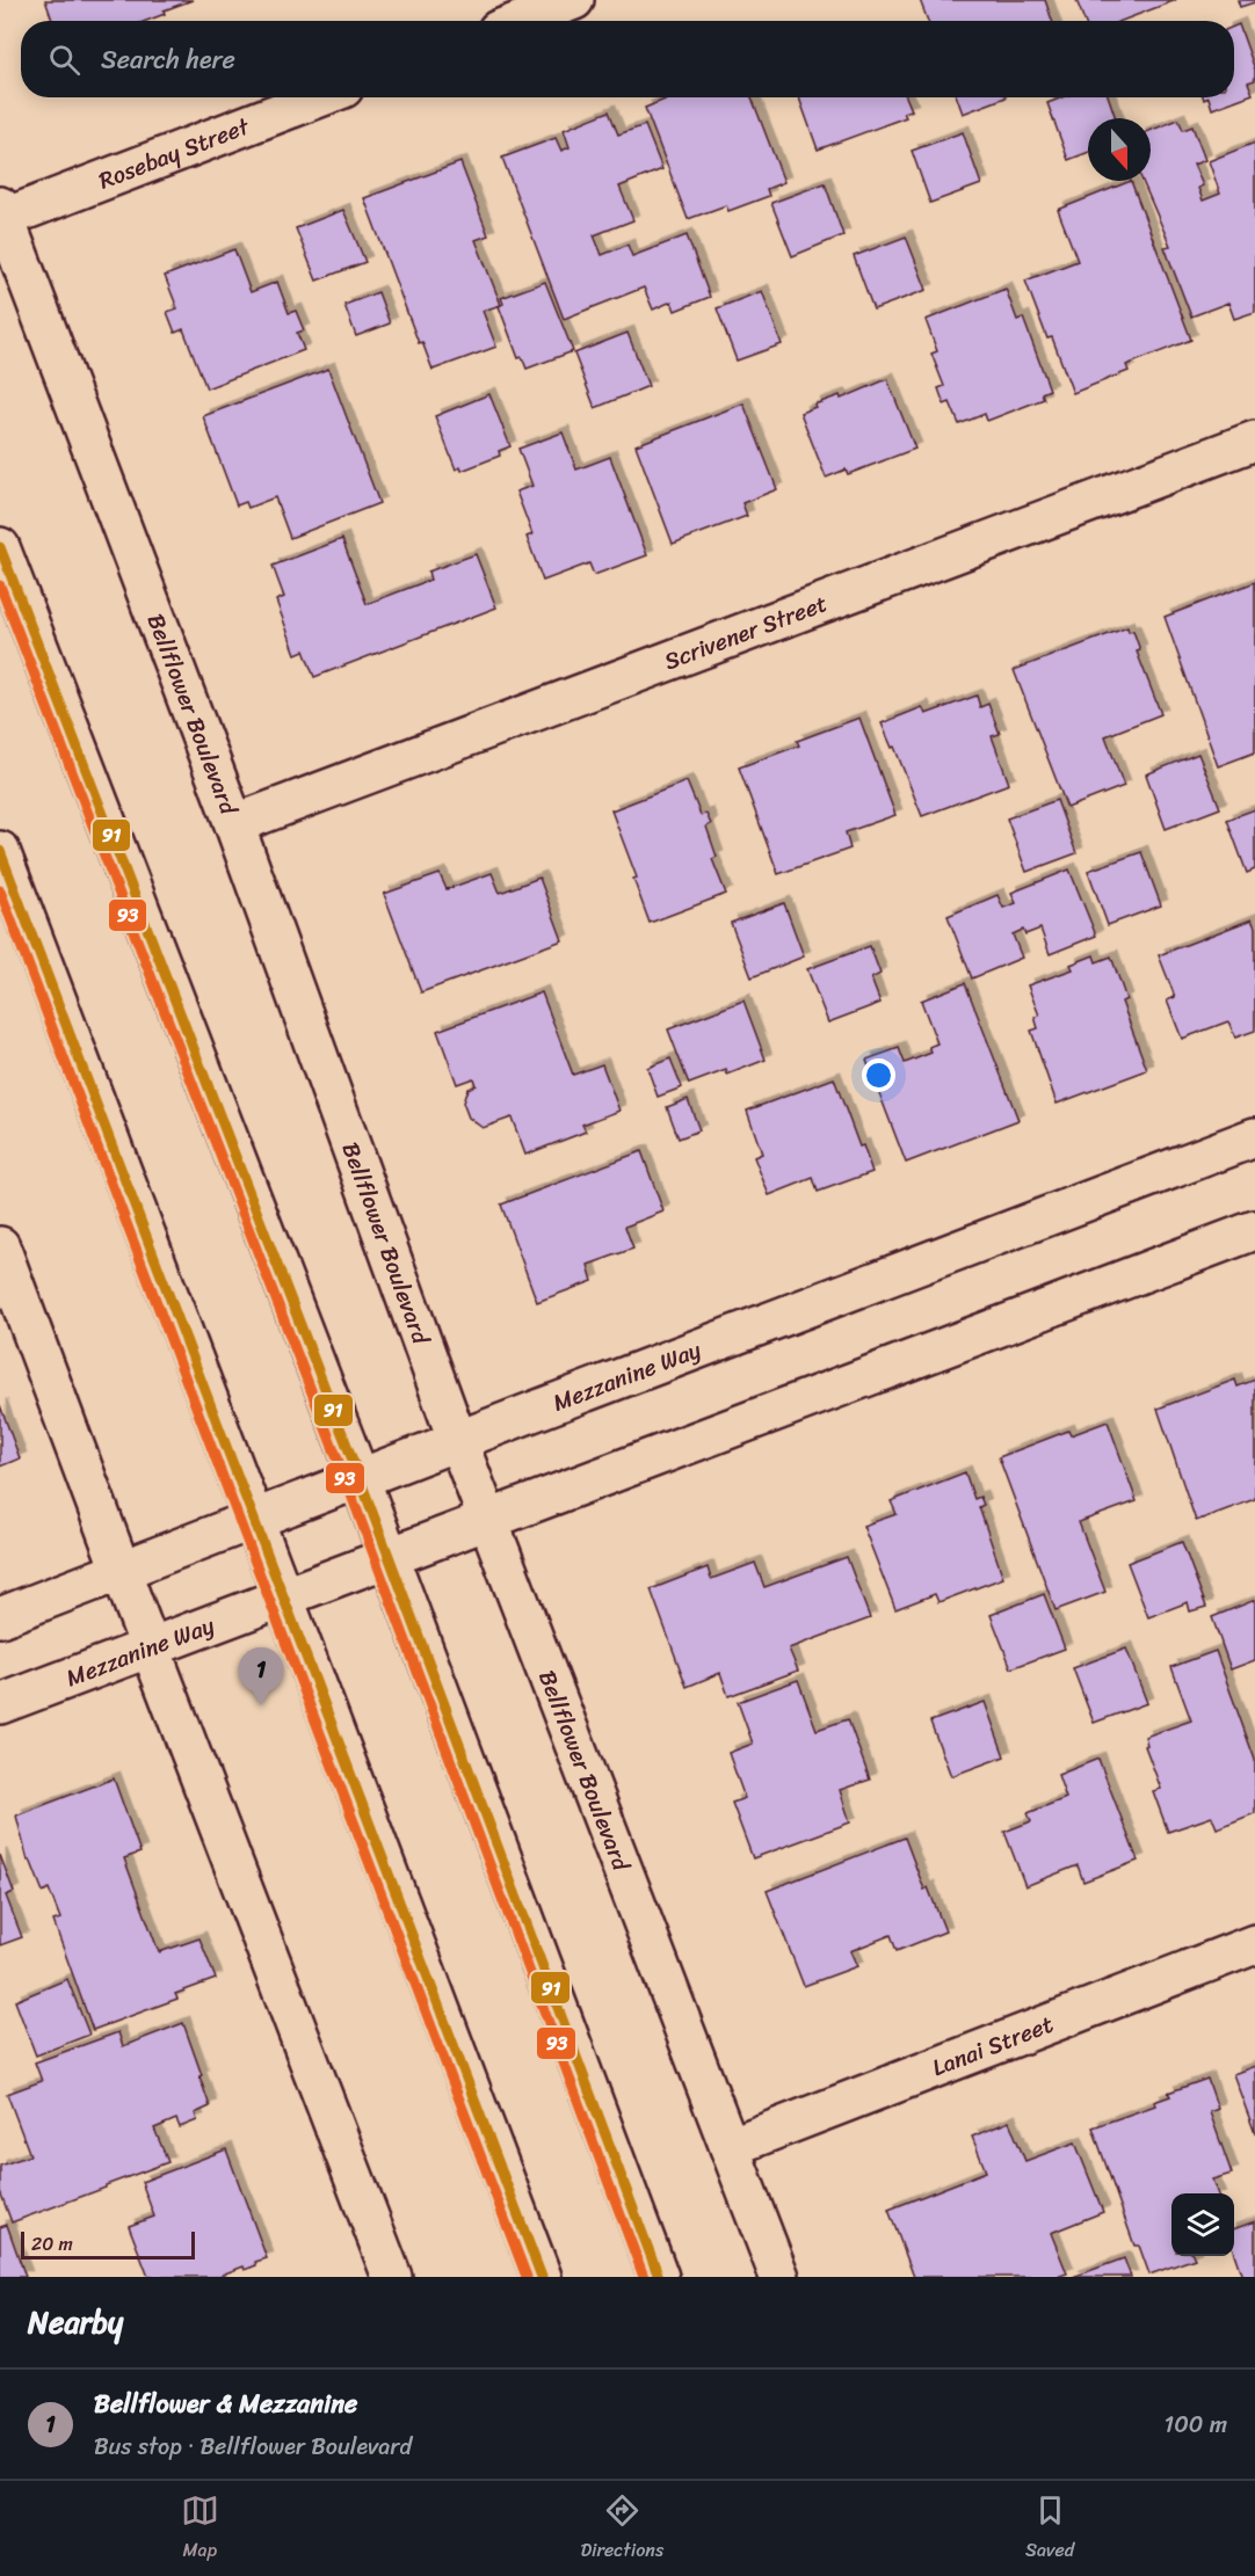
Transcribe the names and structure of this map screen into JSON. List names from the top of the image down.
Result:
{
  "streets": {
    "street": [
      "Rosebay Street",
      "Scrivener Street",
      "Bellflower Boulevard",
      "Mezzanine Way",
      "Lanai Street"
    ]
  },
  "crossings": [
    ["Rosebay Street", "Bellflower Boulevard"],
    ["Scrivener Street", "Bellflower Boulevard"],
    ["Bellflower Boulevard", "Mezzanine Way"],
    ["Bellflower Boulevard", "Lanai Street"]
  ],
  "lines": ["transit line 91", "transit line 93"],
  "scale_bar": "20 m",
  "north": "bottom",
  "page": {
    "search": "Search here",
    "pins": "1",
    "scale": "20 m",
    "heading": "Nearby",
    "list": [
      {
        "mark": "1",
        "name": "Bellflower & Mezzanine",
        "note": "Bus stop · Bellflower Boulevard",
        "value": "100 m"
      }
    ],
    "nav": ["Map", "Directions", "Saved"]
  }
}
